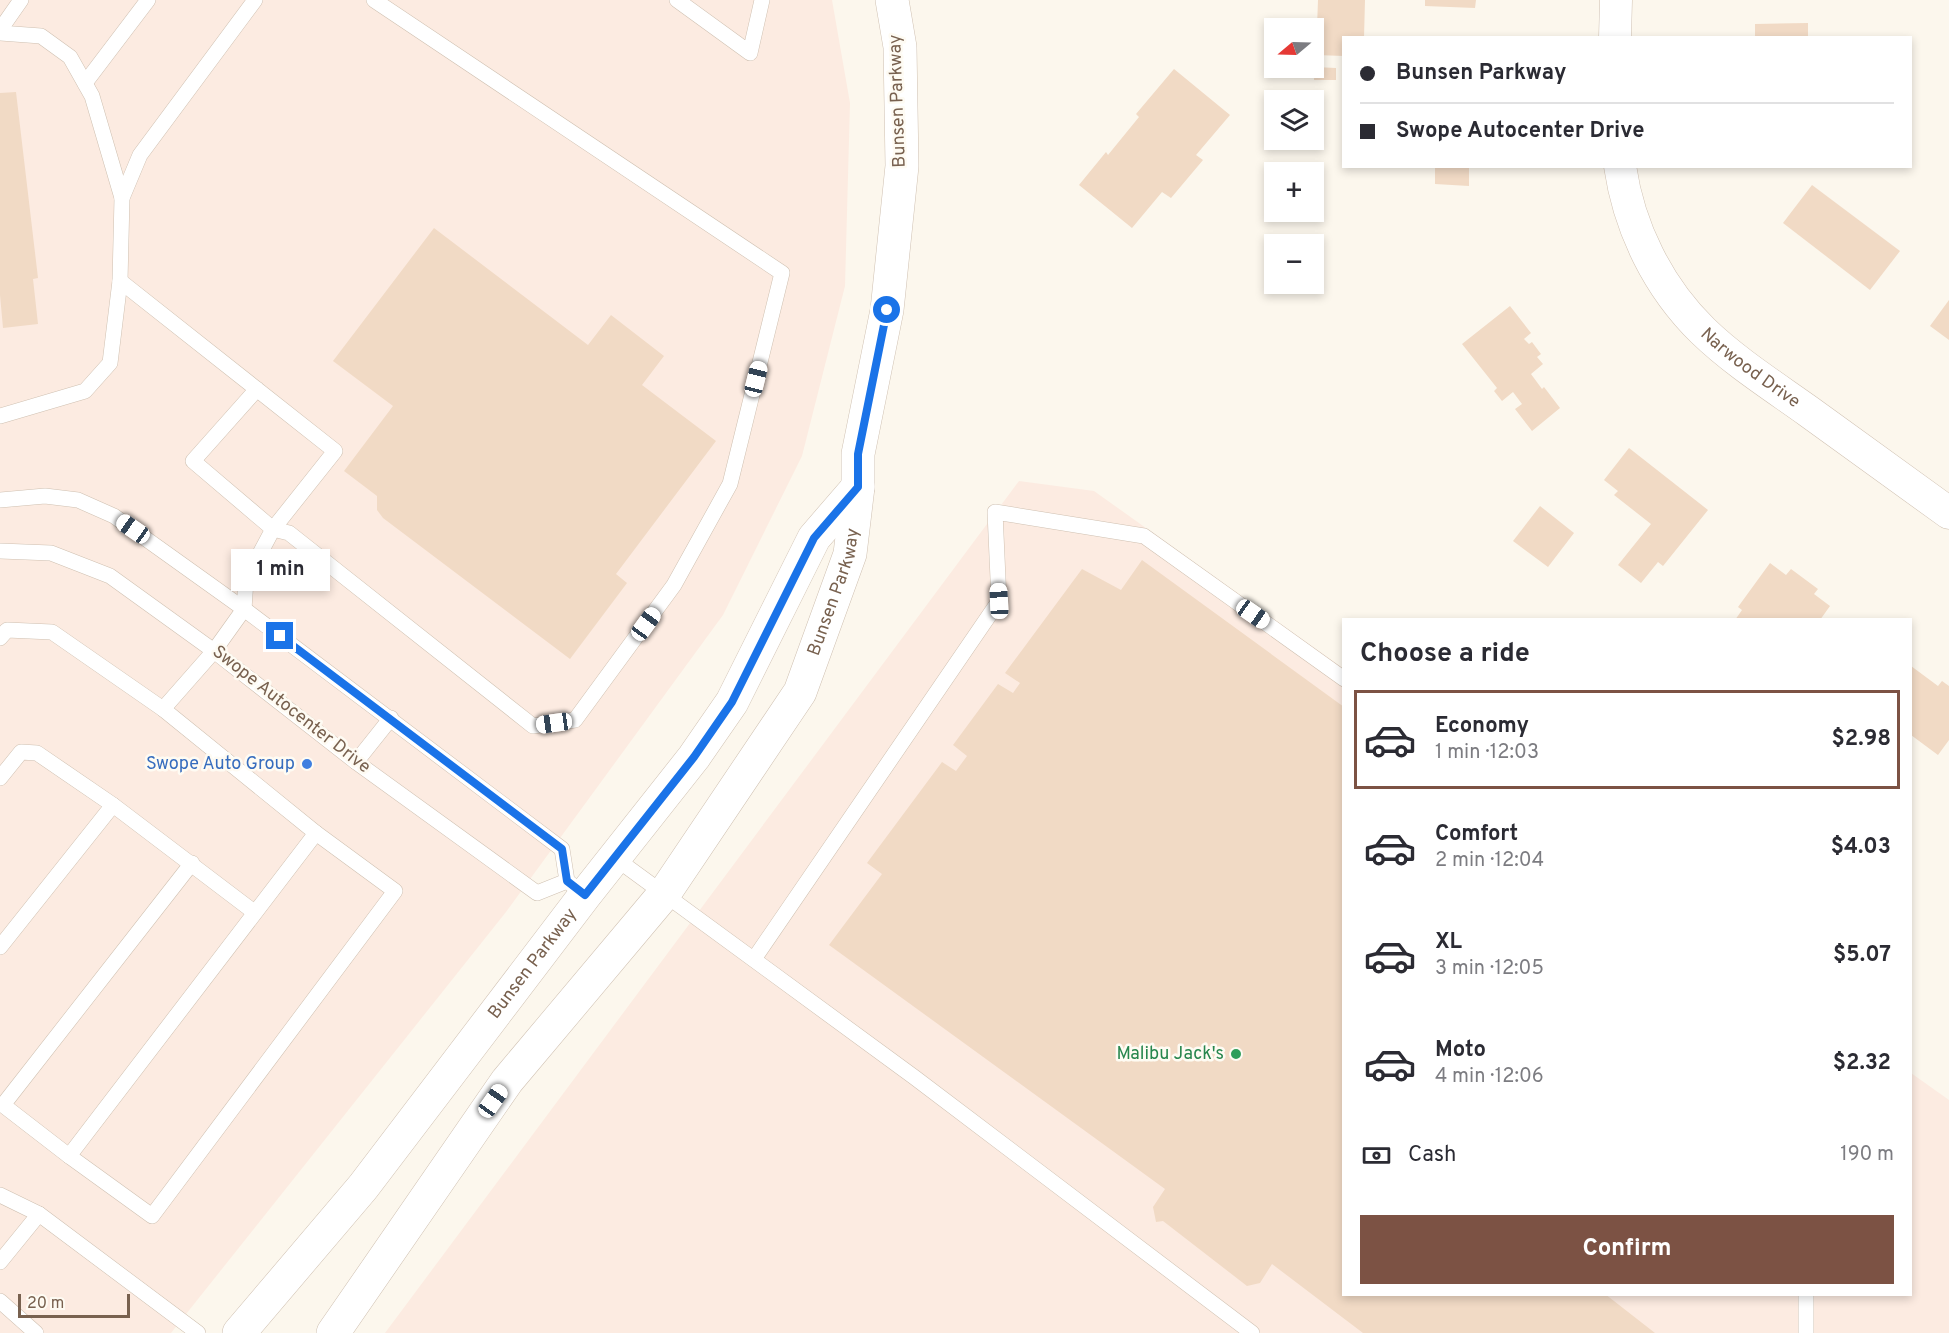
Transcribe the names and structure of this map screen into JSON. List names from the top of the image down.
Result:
{
  "streets": {
    "street": ["Bunsen Parkway", "Narwood Drive"],
    "lane": ["Swope Autocenter Drive"]
  },
  "crossings": [
    ["Bunsen Parkway", "Swope Autocenter Drive"]
  ],
  "places": ["Swope Auto Group", "Malibu Jack's"],
  "scale_bar": "20 m",
  "north": "left",
  "page": {
    "map_buttons": ["+", "−"],
    "banner": ["Bunsen Parkway", "Swope Autocenter Drive"],
    "bubble": "1 min",
    "heading": "Choose a ride",
    "list": [
      {
        "name": "Economy",
        "note": "1 min · 12:03",
        "value": "$2.98"
      },
      {
        "name": "Comfort",
        "note": "2 min · 12:04",
        "value": "$4.03"
      },
      {
        "name": "XL",
        "note": "3 min · 12:05",
        "value": "$5.07"
      },
      {
        "name": "Moto",
        "note": "4 min · 12:06",
        "value": "$2.32"
      }
    ],
    "pay": ["Cash", "190 m"],
    "buttons": "Confirm",
    "scale": "20 m"
  }
}
